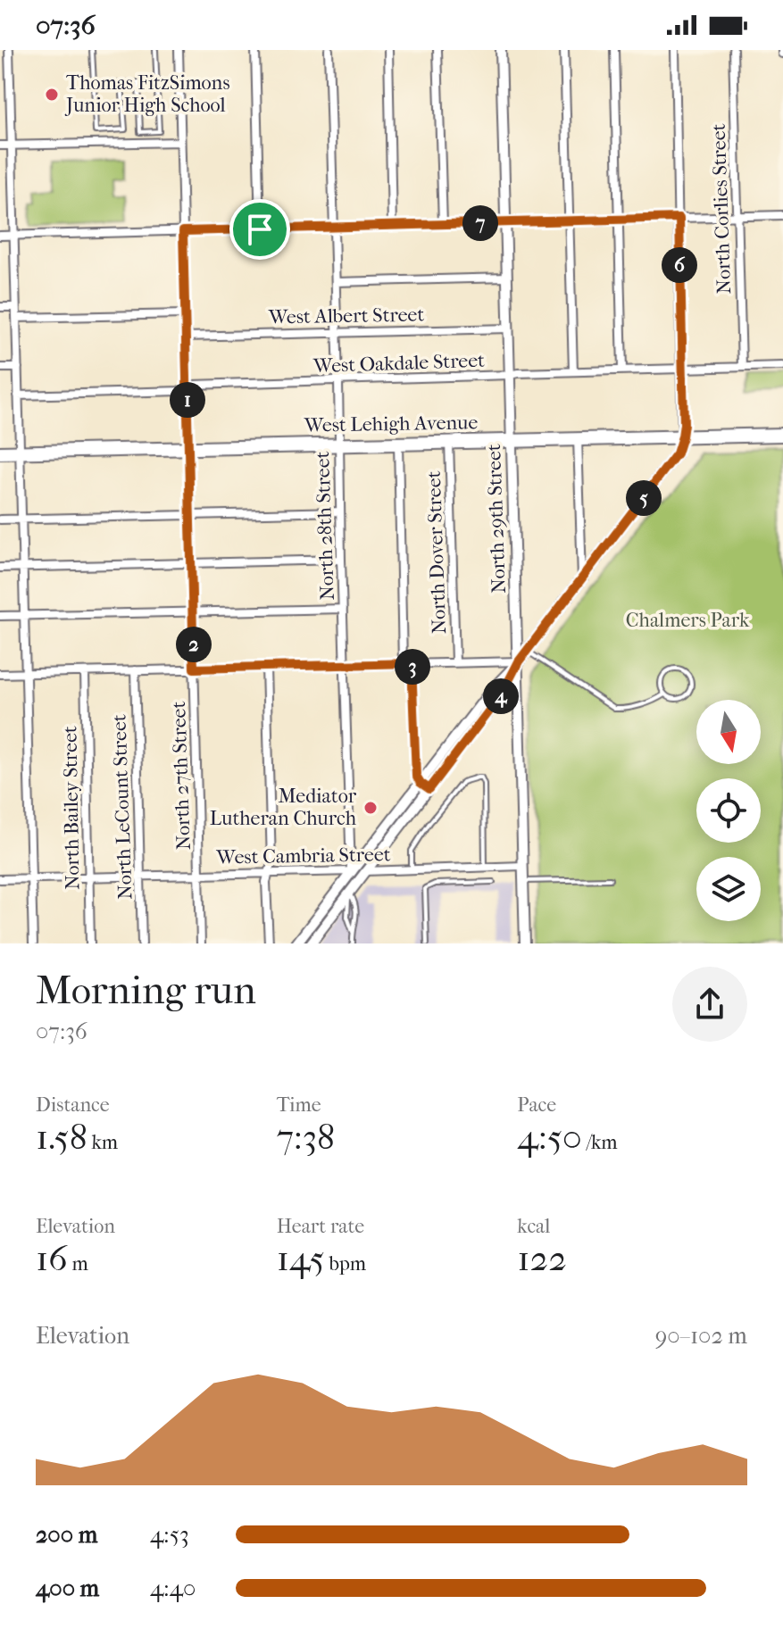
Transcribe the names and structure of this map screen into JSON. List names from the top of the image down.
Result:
{
  "streets": {
    "main road": ["West Lehigh Avenue"],
    "street": [
      "North Corlies Street",
      "West Albert Street",
      "West Oakdale Street",
      "North 29th Street",
      "North 28th Street",
      "North Dover Street",
      "North 27th Street",
      "North LeCount Street",
      "North Bailey Street",
      "West Cambria Street"
    ]
  },
  "crossings": [
    ["North Corlies Street", "West Oakdale Street"],
    ["West Albert Street", "North 29th Street"],
    ["West Albert Street", "North 28th Street"],
    ["West Albert Street", "North 27th Street"],
    ["West Oakdale Street", "North 29th Street"],
    ["West Oakdale Street", "North 28th Street"],
    ["West Oakdale Street", "North 27th Street"],
    ["West Lehigh Avenue", "North 29th Street"],
    ["West Lehigh Avenue", "North 28th Street"],
    ["West Lehigh Avenue", "North Dover Street"],
    ["West Lehigh Avenue", "North 27th Street"],
    ["North 29th Street", "West Cambria Street"],
    ["North 28th Street", "West Cambria Street"],
    ["North 27th Street", "West Cambria Street"],
    ["North LeCount Street", "West Cambria Street"],
    ["North Bailey Street", "West Cambria Street"]
  ],
  "parks": ["Chalmers Park"],
  "places": ["Thomas FitzSimons Junior High School", "Mediator Lutheran Church"],
  "north": "bottom",
  "page": {
    "status": "07:36",
    "pins": [
      "7",
      "6",
      "1",
      "5",
      "2",
      "3",
      "4"
    ],
    "heading": ["Morning run", "07:36"],
    "stats": [
      ["Distance", "1.58 km"],
      ["Time", "7:38"],
      ["Pace", "4:50 /km"],
      ["Elevation", "16 m"],
      ["Heart rate", "145 bpm"],
      ["kcal", "122"]
    ],
    "chart": ["Elevation", "90–102 m"],
    "list": [
      {
        "name": "200 m",
        "note": "4:53"
      },
      {
        "name": "400 m",
        "note": "4:40"
      }
    ]
  }
}
